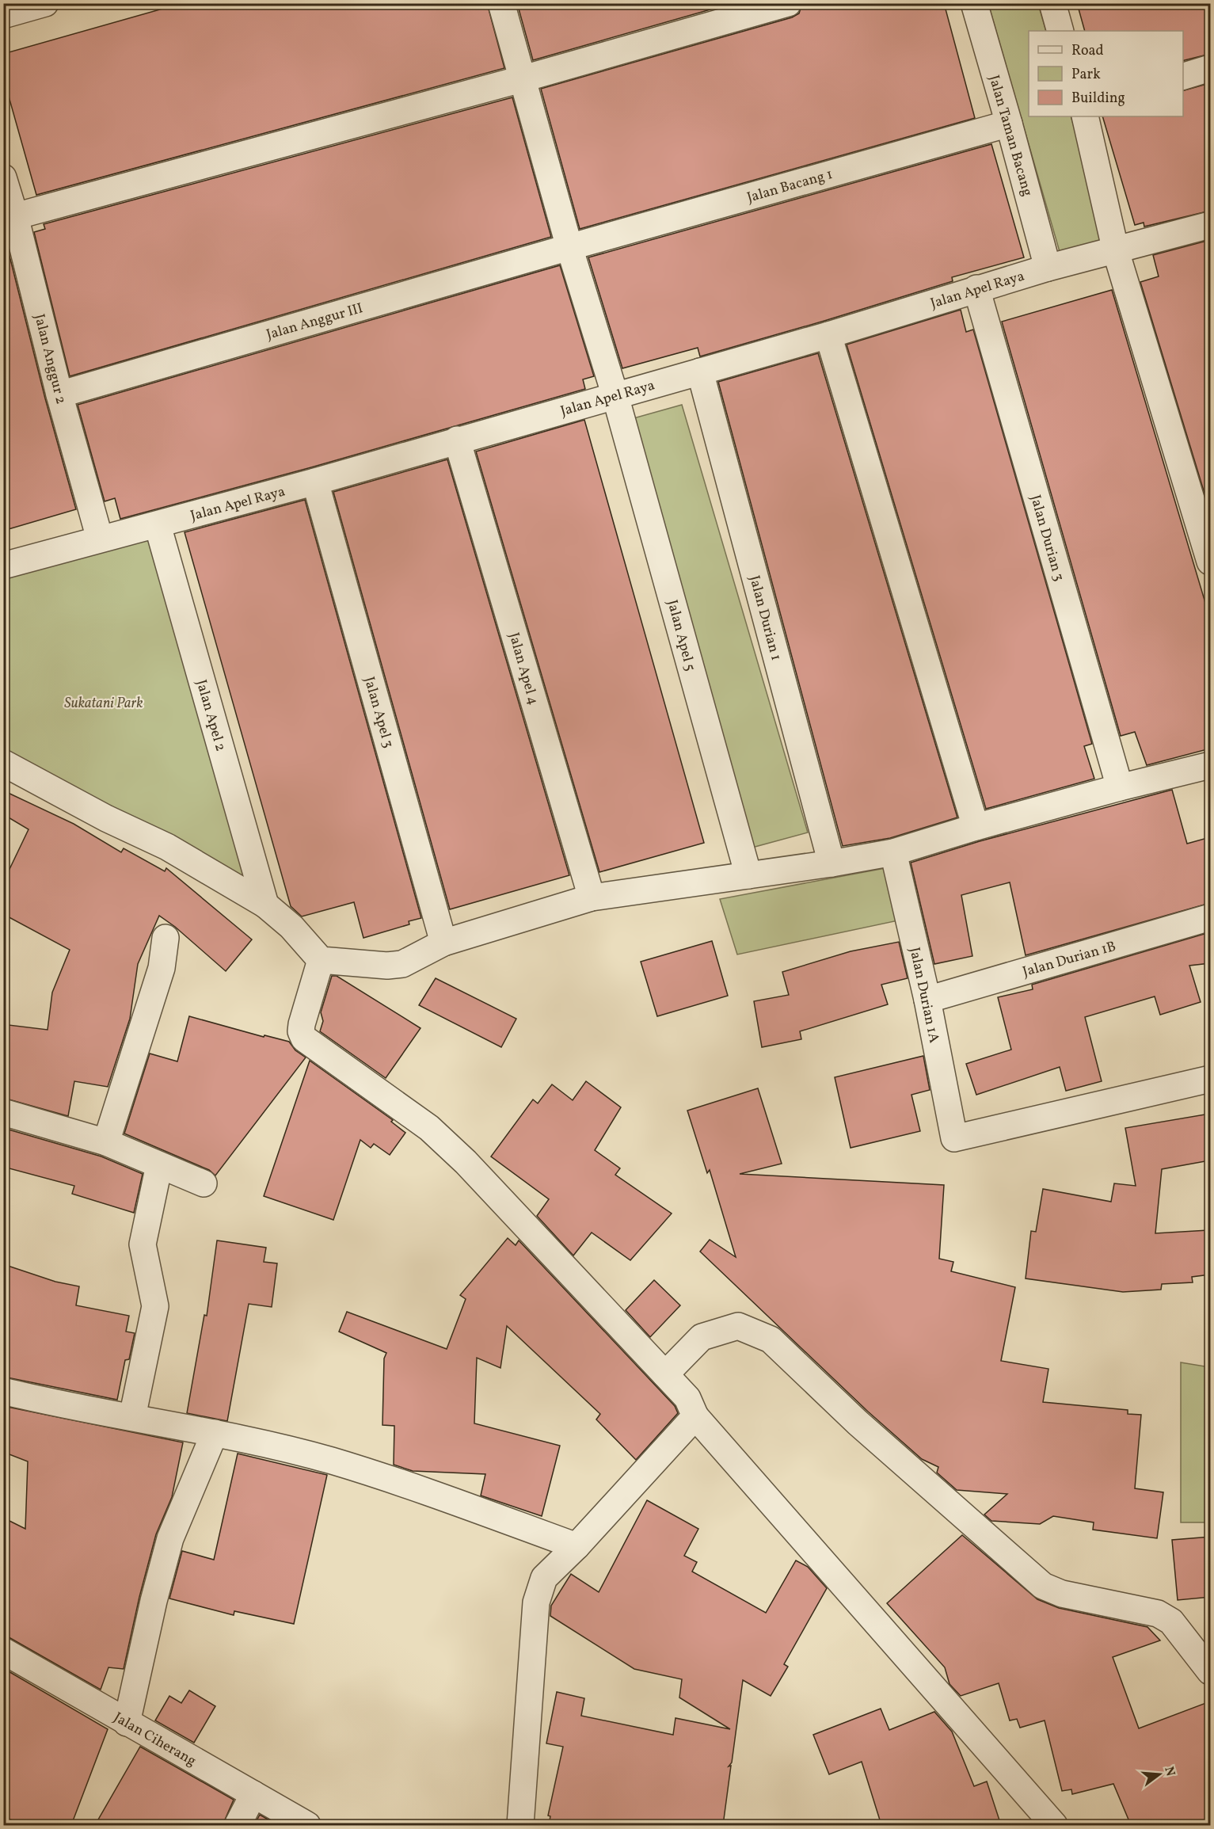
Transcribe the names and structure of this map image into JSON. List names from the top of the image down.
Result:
{
  "streets": {
    "street": [
      "Jalan Taman Bacang",
      "Jalan Bacang 1",
      "Jalan Apel Raya",
      "Jalan Anggur III",
      "Jalan Anggur 2",
      "Jalan Durian 3",
      "Jalan Durian 1",
      "Jalan Apel 5",
      "Jalan Apel 4",
      "Jalan Apel 3",
      "Jalan Apel 2",
      "Jalan Durian 1B",
      "Jalan Durian 1A",
      "Jalan Ciherang"
    ]
  },
  "crossings": [
    ["Jalan Taman Bacang", "Jalan Bacang 1"],
    ["Jalan Taman Bacang", "Jalan Apel Raya"],
    ["Jalan Bacang 1", "Jalan Anggur III"],
    ["Jalan Bacang 1", "Jalan Apel 5"],
    ["Jalan Apel Raya", "Jalan Anggur 2"],
    ["Jalan Apel Raya", "Jalan Durian 3"],
    ["Jalan Apel Raya", "Jalan Durian 1"],
    ["Jalan Apel Raya", "Jalan Apel 5"],
    ["Jalan Apel Raya", "Jalan Apel 4"],
    ["Jalan Apel Raya", "Jalan Apel 3"],
    ["Jalan Apel Raya", "Jalan Apel 2"],
    ["Jalan Anggur III", "Jalan Anggur 2"],
    ["Jalan Anggur III", "Jalan Apel 5"],
    ["Jalan Durian 1B", "Jalan Durian 1A"]
  ],
  "parks": ["Sukatani Park"],
  "legend": ["Road", "Park", "Building"],
  "north": "right"
}
